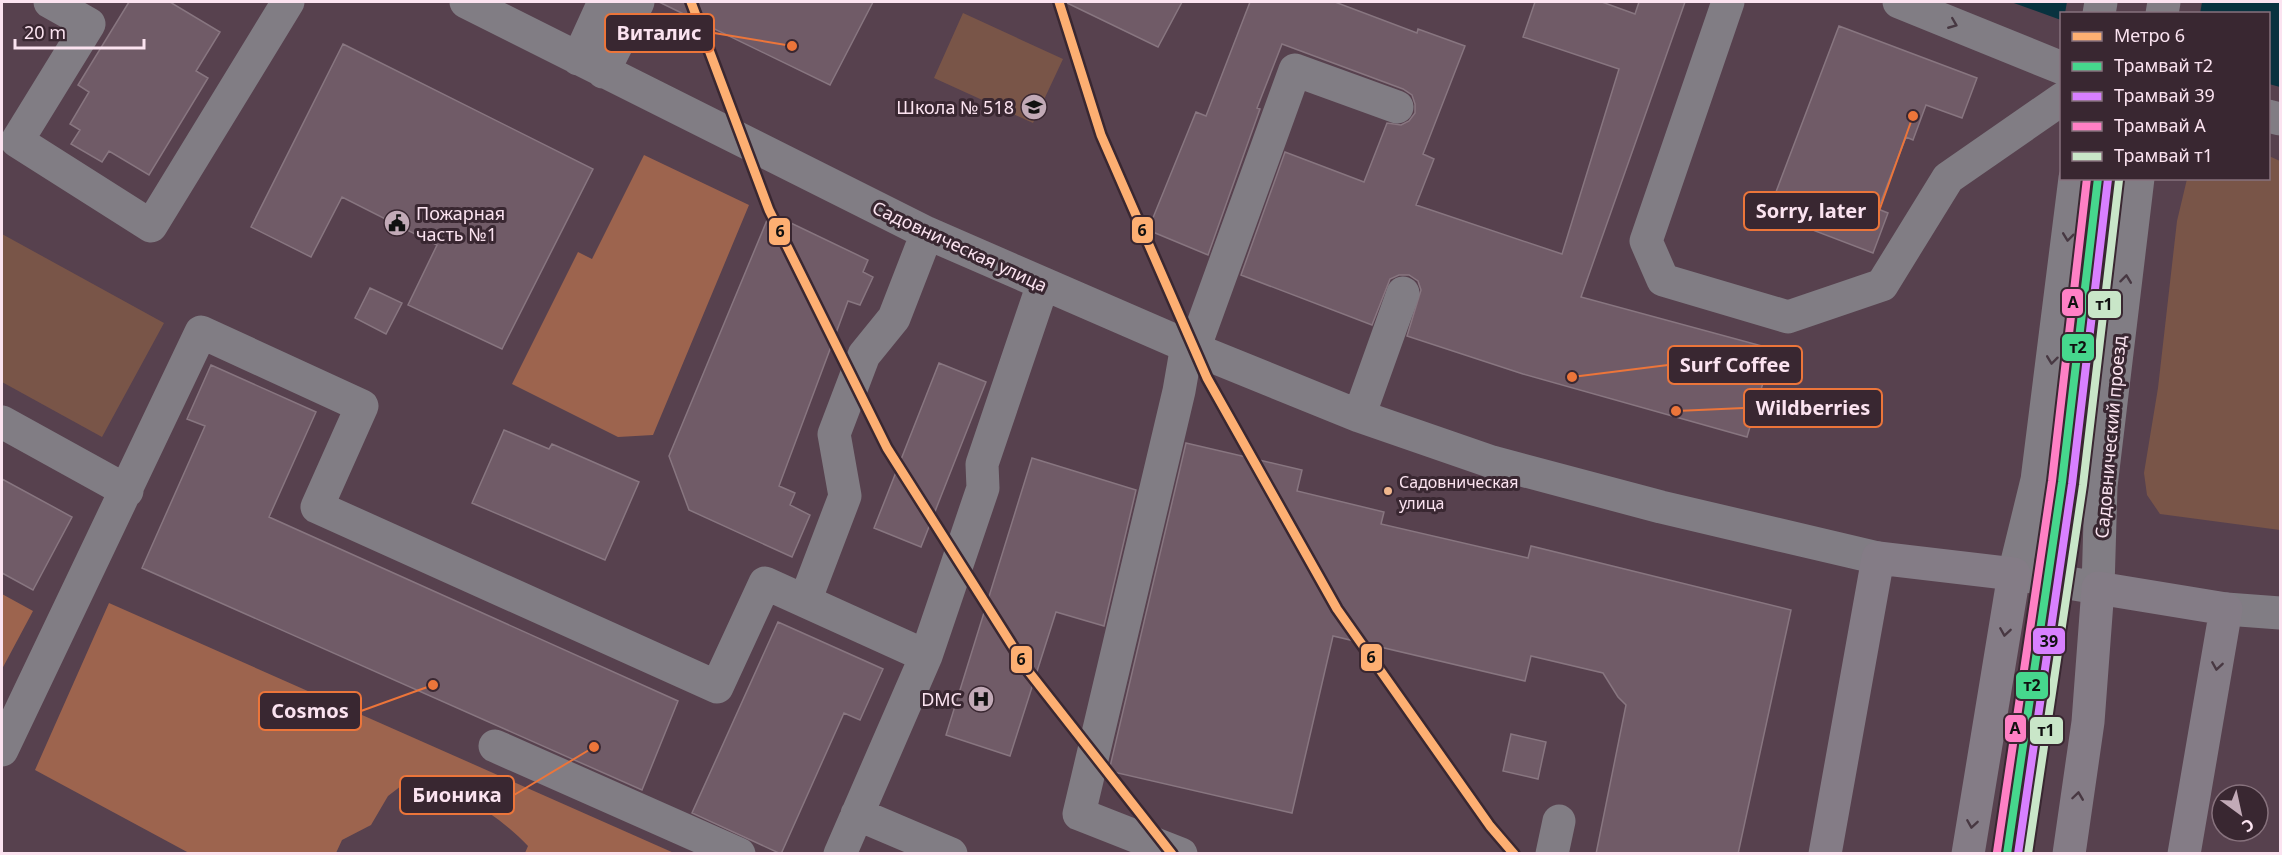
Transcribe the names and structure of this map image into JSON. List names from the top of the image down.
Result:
{
  "streets": {
    "main road": ["Садовническая улица"],
    "street": ["Садовнический проезд"]
  },
  "crossings": [
    ["Садовническая улица", "Садовнический проезд"]
  ],
  "places": {
    "other": [
      "Виталис",
      "Sorry, later",
      "Surf Coffee",
      "Wildberries",
      "Садовническая улица",
      "Cosmos",
      "Бионика"
    ],
    "school or university": ["Школа № 518"],
    "public building": ["Пожарная часть №1"],
    "hospital": ["DMC"]
  },
  "lines": [
    "metro line 6",
    "tram line т2",
    "tram line 39",
    "tram line А",
    "tram line т1"
  ],
  "legend": [
    "Метро 6",
    "Трамвай т2",
    "Трамвай 39",
    "Трамвай А",
    "Трамвай т1"
  ],
  "scale_bar": "20 m",
  "north": "bottom right"
}
